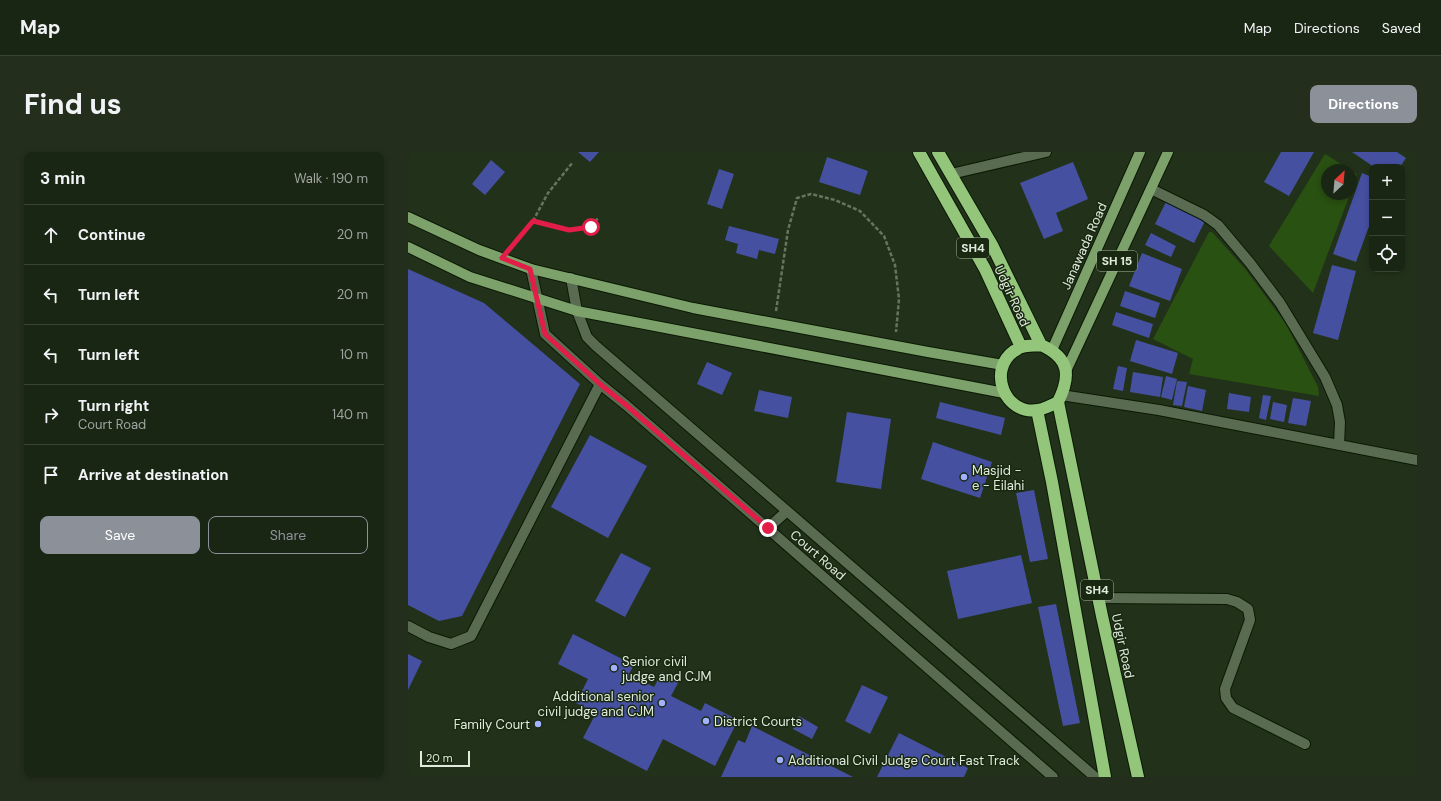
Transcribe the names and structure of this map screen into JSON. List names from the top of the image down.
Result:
{
  "streets": {
    "highway": ["SH4", "Udgir Road"],
    "main road": ["Janawada Road", "SH 15"],
    "street": ["Court Road"]
  },
  "crossings": [
    ["Janawada Road", "SH4"],
    ["Janawada Road", "SH 15"],
    ["Janawada Road", "Udgir Road"],
    ["SH4", "SH 15"],
    ["SH4", "Udgir Road"],
    ["SH 15", "Udgir Road"]
  ],
  "places": [
    "Masjid - e - Eilahi",
    "Senior civil judge and CJM",
    "Additional senior civil judge and CJM",
    "District Courts",
    "Family Court",
    "Additional Civil Judge Court Fast Track"
  ],
  "scale_bar": "20 m",
  "north": "top right",
  "page": {
    "header": "Map",
    "nav": ["Map", "Directions", "Saved"],
    "buttons": [
      "Directions",
      ["Save", "Share"]
    ],
    "title": "Find us",
    "heading": ["3 min", "Walk · 190 m"],
    "map_buttons": ["+", "−"],
    "list": [
      ["Continue", "20 m"],
      ["Turn left", "20 m"],
      ["Turn left", "10 m"],
      ["Turn right", "Court Road", "140 m"],
      "Arrive at destination"
    ],
    "scale": "20 m"
  }
}
